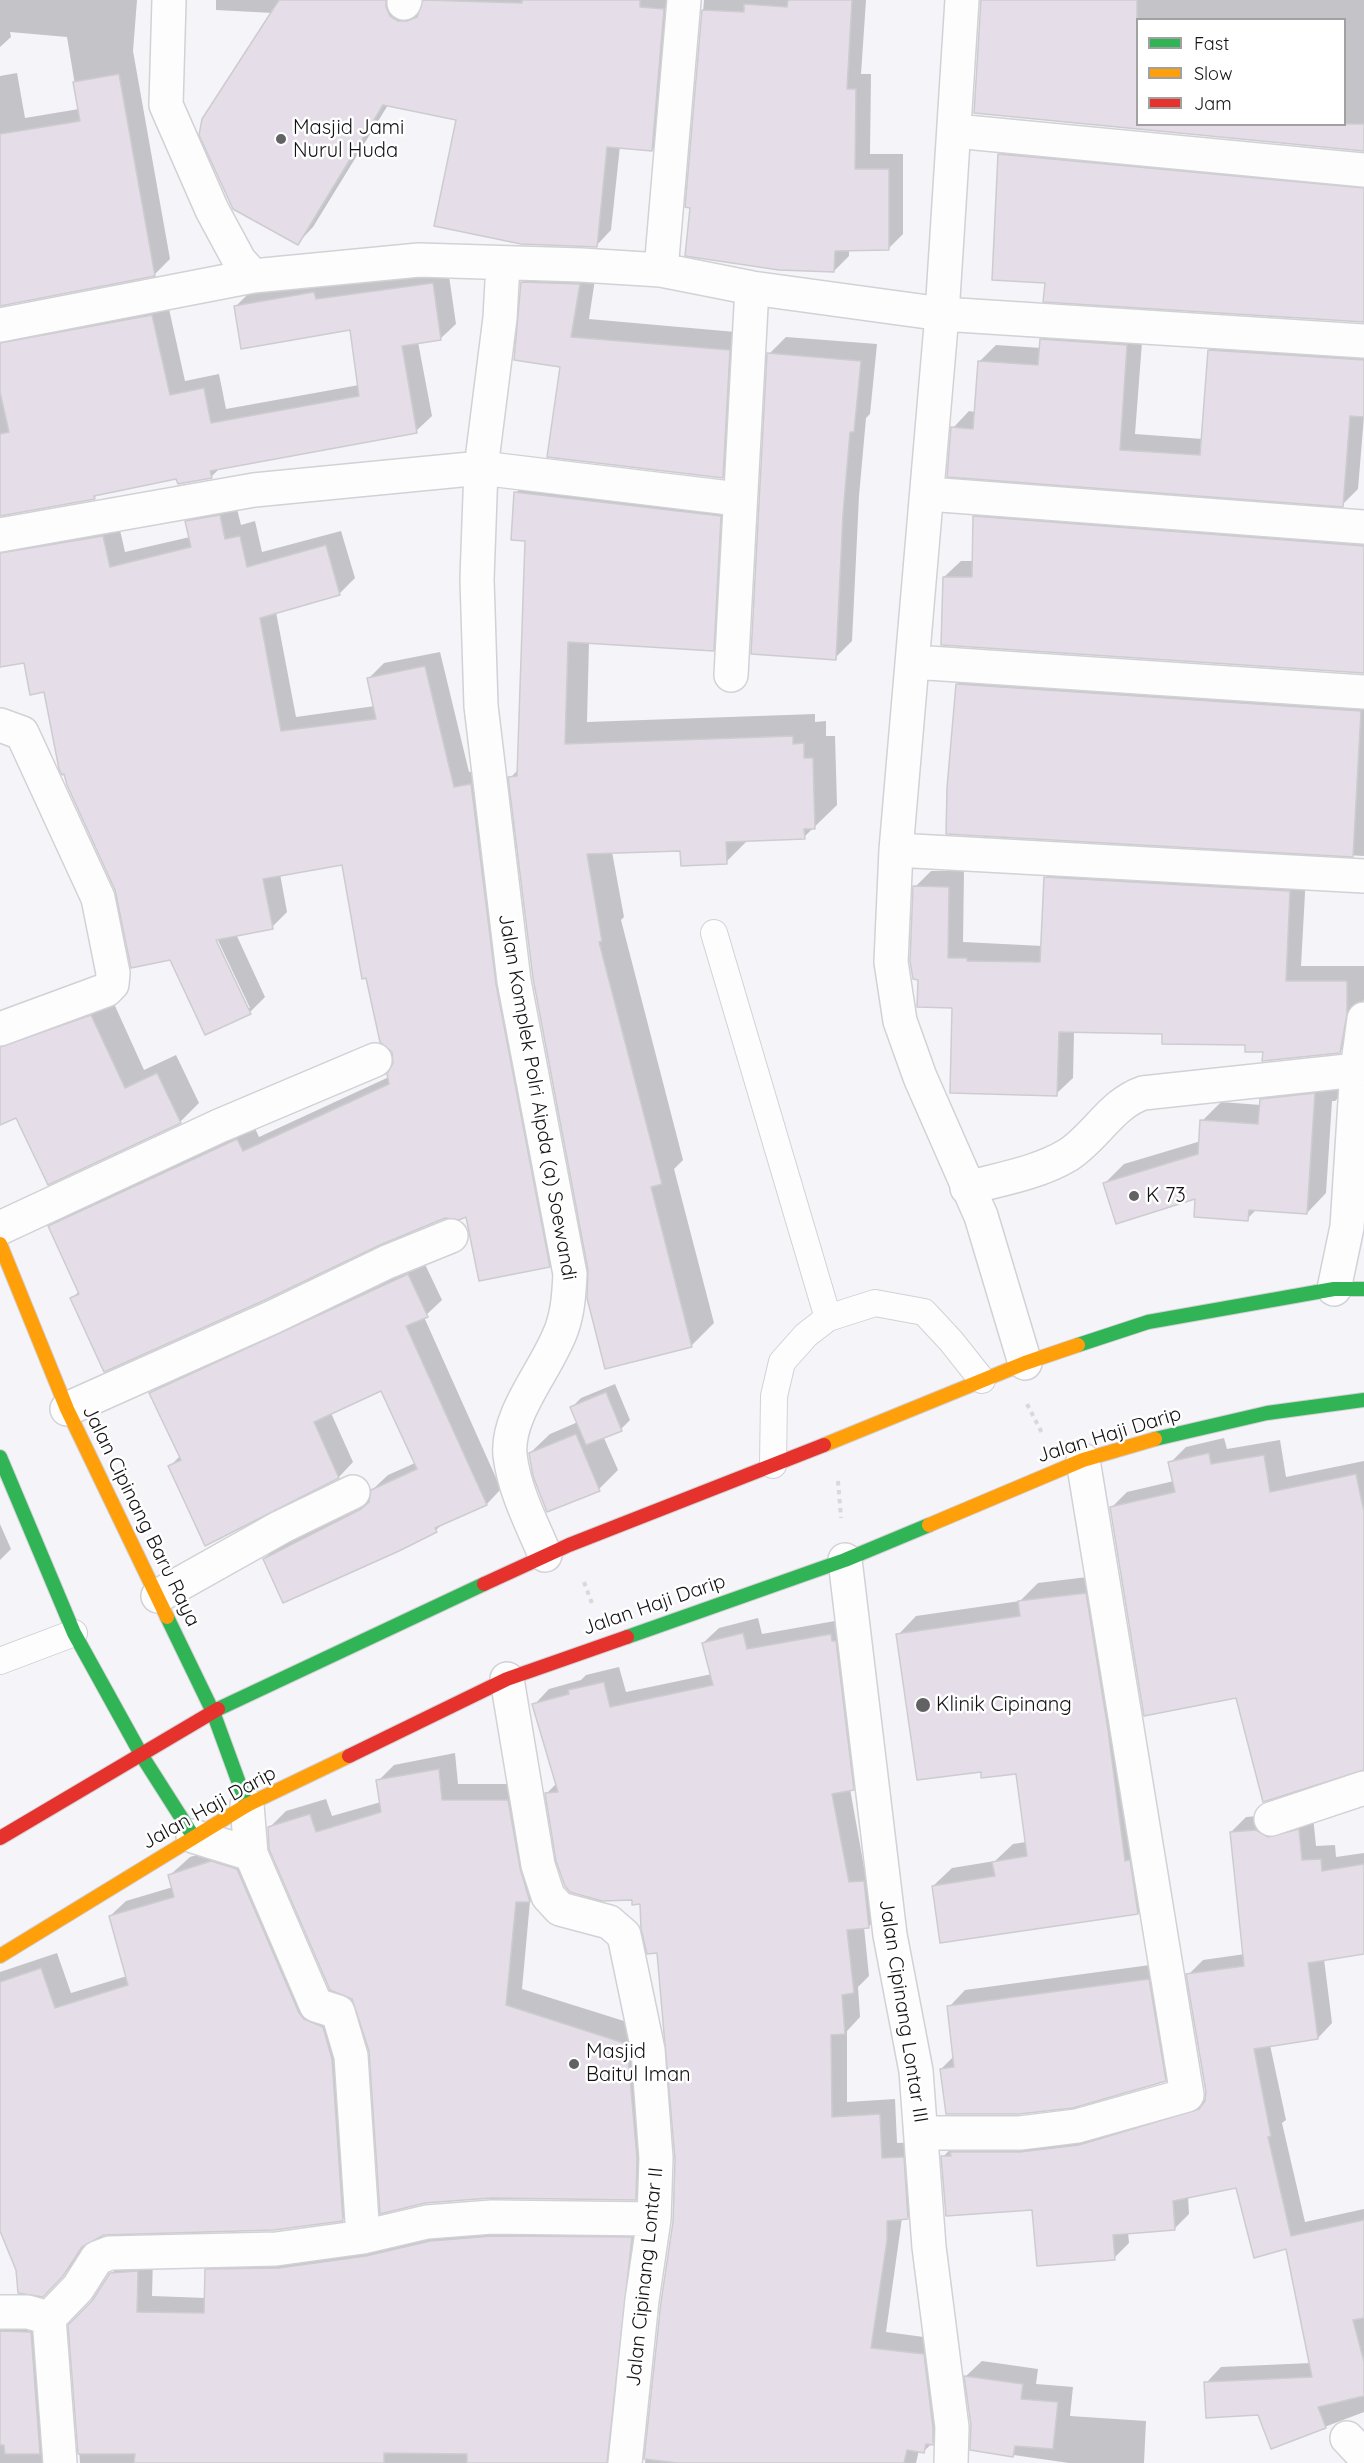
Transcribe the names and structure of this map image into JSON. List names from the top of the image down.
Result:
{
  "streets": {
    "main road": ["Jalan Haji Darip", "Jalan Cipinang Baru Raya"],
    "street": ["Jalan Komplek Polri Aipda (a) Soewandi", "Jalan Cipinang Lontar III", "Jalan Cipinang Lontar II"]
  },
  "crossings": [
    ["Jalan Haji Darip", "Jalan Cipinang Baru Raya"],
    ["Jalan Haji Darip", "Jalan Cipinang Lontar III"],
    ["Jalan Haji Darip", "Jalan Cipinang Lontar II"]
  ],
  "places": [
    "Masjid Jami Nurul Huda",
    "K 73",
    "Klinik Cipinang",
    "Masjid Baitul Iman"
  ],
  "legend": ["Fast", "Slow", "Jam"]
}
